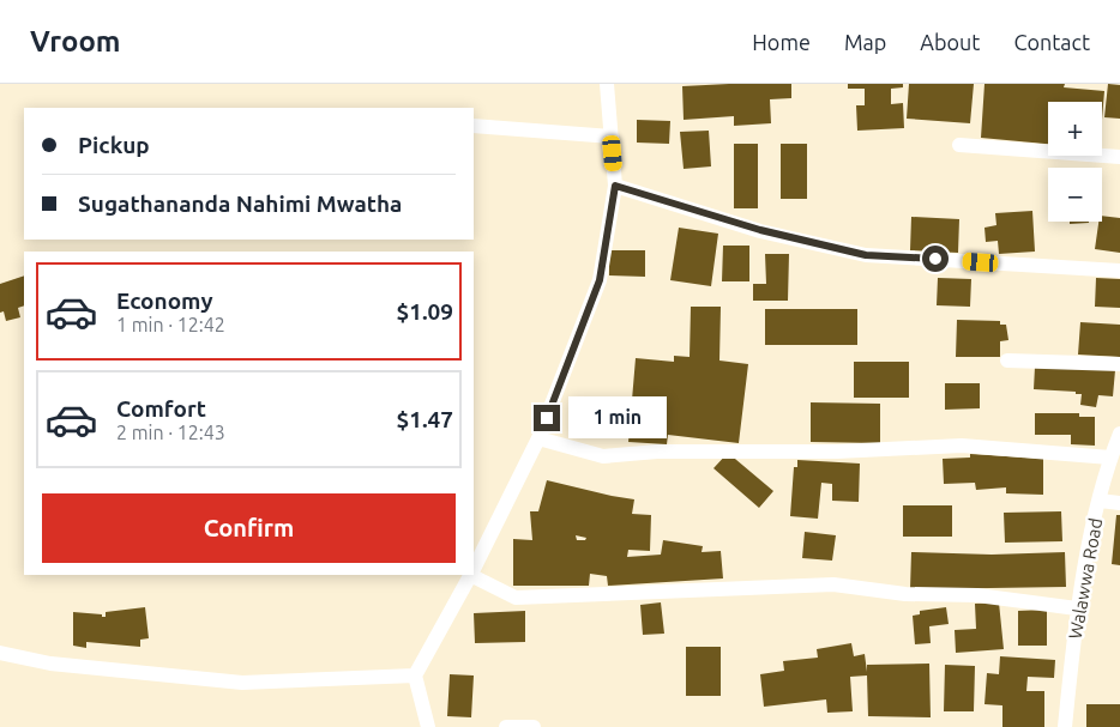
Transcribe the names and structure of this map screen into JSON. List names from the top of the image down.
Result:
{
  "streets": {
    "street": ["Walawwa Road"]
  },
  "page": {
    "header": "Vroom",
    "nav": [
      "Home",
      "Map",
      "About",
      "Contact"
    ],
    "map_buttons": ["+", "−"],
    "banner": ["Pickup", "Sugathananda Nahimi Mwatha"],
    "list": [
      {
        "name": "Economy",
        "note": "1 min · 12:42",
        "value": "$1.09"
      },
      {
        "name": "Comfort",
        "note": "2 min · 12:43",
        "value": "$1.47"
      }
    ],
    "bubble": "1 min",
    "buttons": "Confirm"
  }
}
